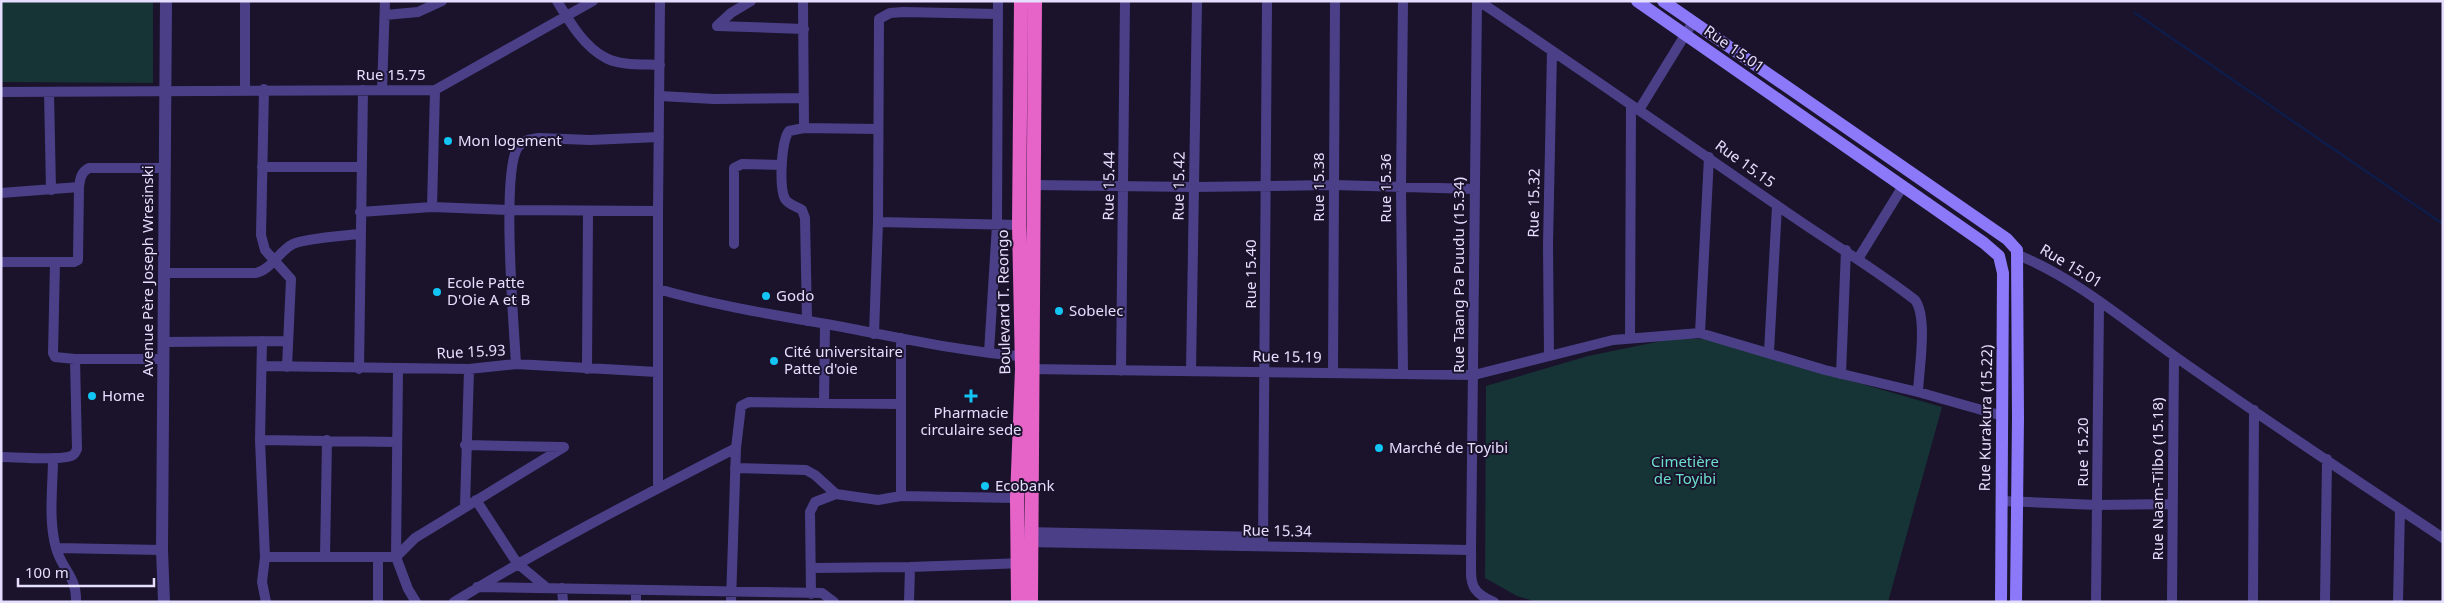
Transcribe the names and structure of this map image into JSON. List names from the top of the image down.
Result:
{
  "streets": {
    "highway": ["Boulevard T. Reongo"],
    "main road": ["Rue 15.01", "Rue Kurakura (15.22)"],
    "street": [
      "Rue 15.75",
      "Rue 15.15",
      "Rue 15.44",
      "Rue 15.42",
      "Rue 15.38",
      "Rue 15.36",
      "Rue 15.32",
      "Avenue Père Joseph Wresinski",
      "Rue 15.40",
      "Rue Taang Pa Puudu (15.34)",
      "Rue 15.93",
      "Rue 15.19",
      "Rue 15.20",
      "Rue Naam-Tilbo (15.18)",
      "Rue 15.34"
    ]
  },
  "crossings": [
    ["Rue 15.01", "Rue Kurakura (15.22)"],
    ["Rue 15.01", "Rue 15.20"],
    ["Rue 15.01", "Rue Naam-Tilbo (15.18)"],
    ["Rue 15.75", "Avenue Père Joseph Wresinski"],
    ["Rue 15.15", "Rue 15.32"],
    ["Rue 15.15", "Rue Taang Pa Puudu (15.34)"],
    ["Rue 15.15", "Rue 15.19"],
    ["Rue 15.44", "Rue 15.19"],
    ["Rue 15.42", "Rue 15.19"],
    ["Rue 15.38", "Rue 15.19"],
    ["Rue 15.36", "Rue 15.19"],
    ["Rue 15.32", "Rue 15.19"],
    ["Rue 15.40", "Rue 15.19"],
    ["Rue 15.40", "Rue 15.34"],
    ["Rue Taang Pa Puudu (15.34)", "Rue 15.19"],
    ["Rue Taang Pa Puudu (15.34)", "Rue 15.34"],
    ["Boulevard T. Reongo", "Rue 15.19"],
    ["Boulevard T. Reongo", "Rue 15.34"],
    ["Rue 15.19", "Rue Kurakura (15.22)"]
  ],
  "parks": ["Cimetière de Toyibi"],
  "places": {
    "other": [
      "Mon logement",
      "Ecole Patte D'Oie A et B",
      "Godo",
      "Sobelec",
      "Cité universitaire Patte d'oie",
      "Home",
      "Marché de Toyibi",
      "Ecobank"
    ],
    "health": ["Pharmacie circulaire sede"]
  },
  "scale_bar": "100 m"
}
